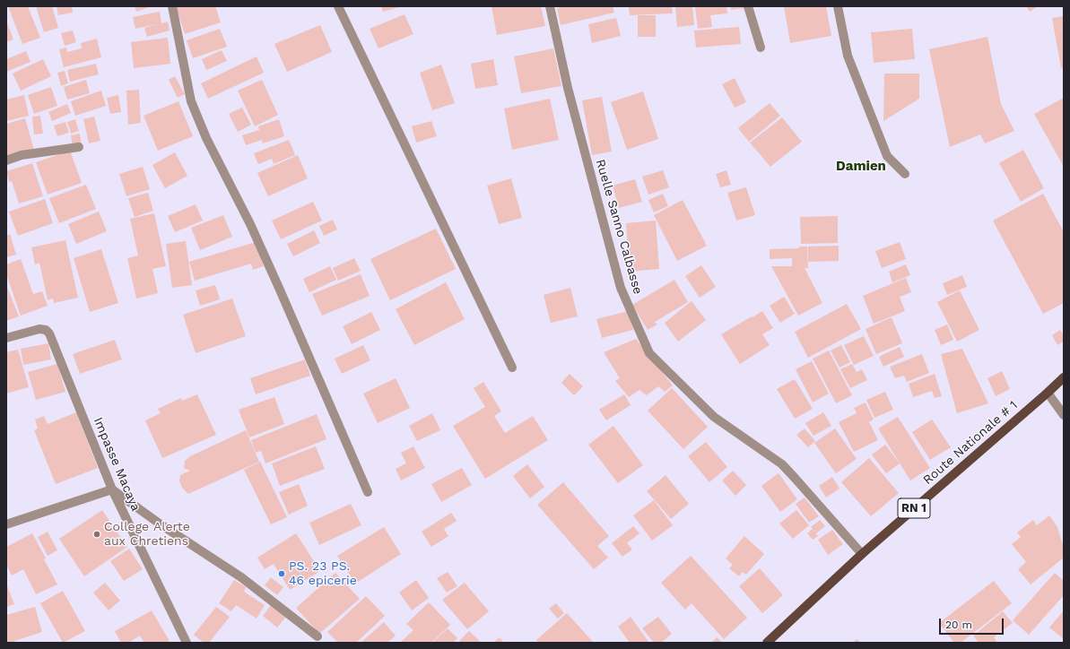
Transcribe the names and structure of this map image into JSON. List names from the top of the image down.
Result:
{
  "streets": {
    "main road": ["Route Nationale # 1", "RN 1"],
    "street": ["Ruelle Sanno Calbasse", "Impasse Macaya"]
  },
  "crossings": [
    ["Ruelle Sanno Calbasse", "Route Nationale # 1"]
  ],
  "districts": ["Damien"],
  "places": ["College Alerte aux Chretiens", "PS. 23 PS. 46 epicerie"],
  "scale_bar": "20 m"
}
